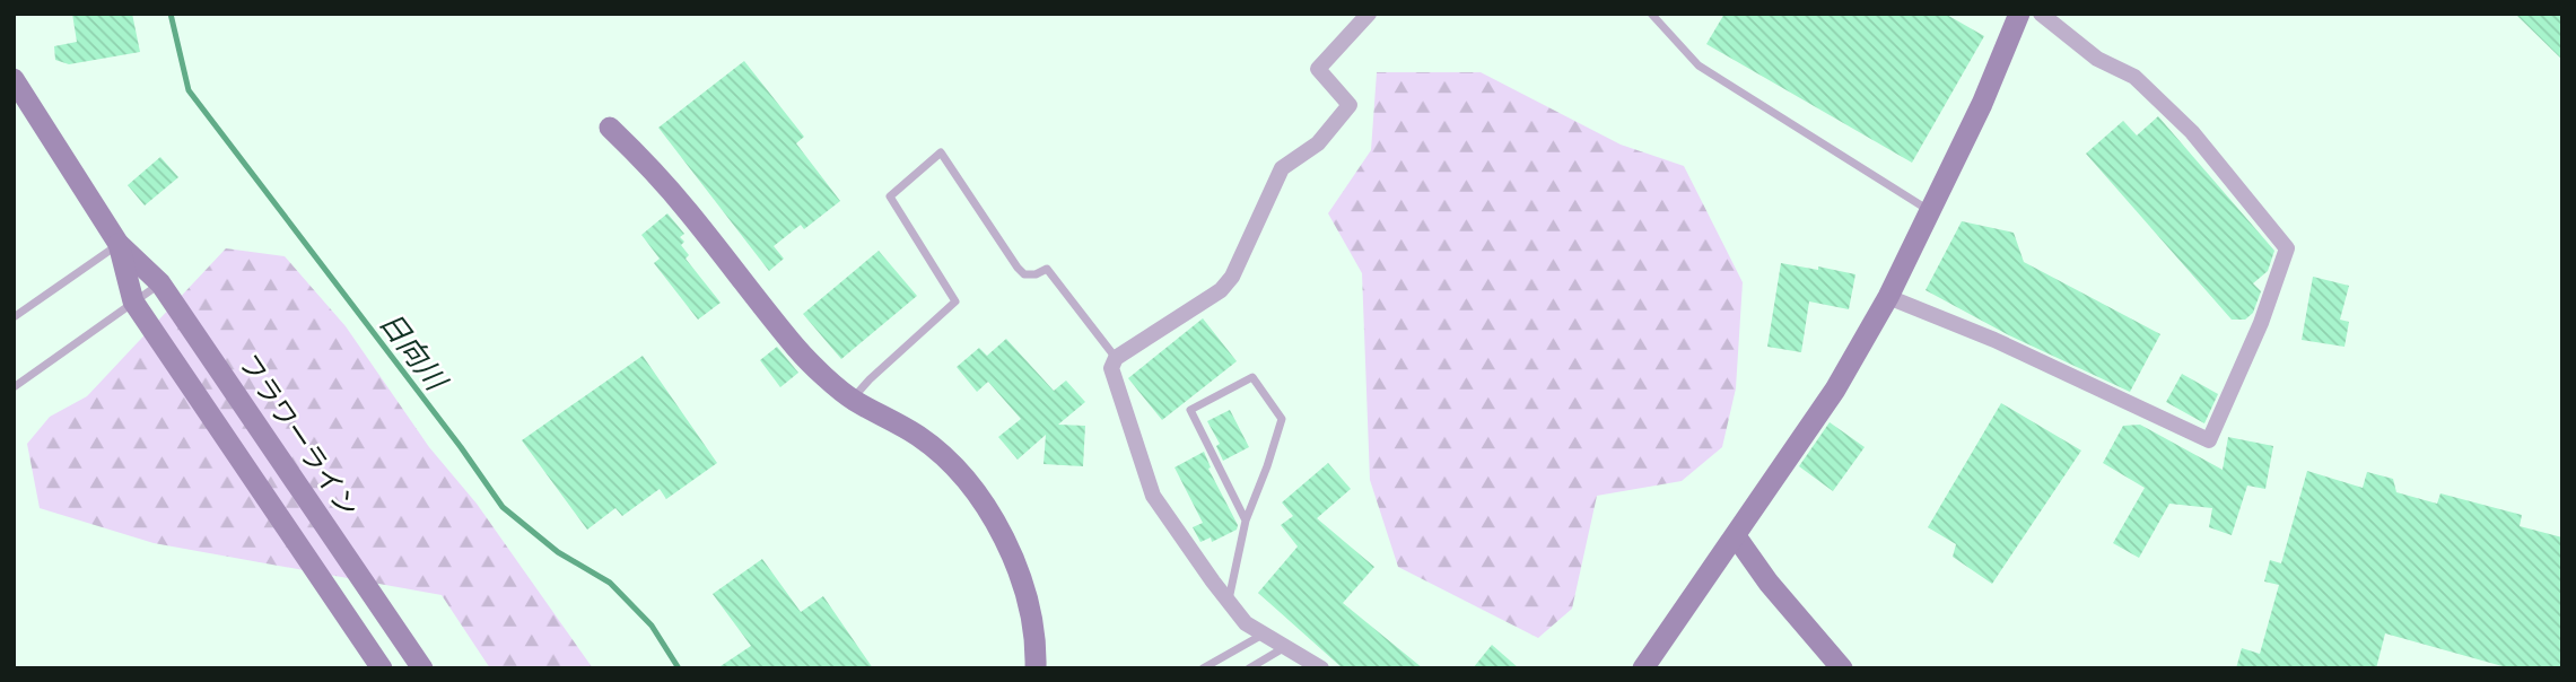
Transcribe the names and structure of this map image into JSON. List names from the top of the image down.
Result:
{
  "streets": {
    "street": ["フラワーライン"]
  },
  "water": ["日向川"]
}
